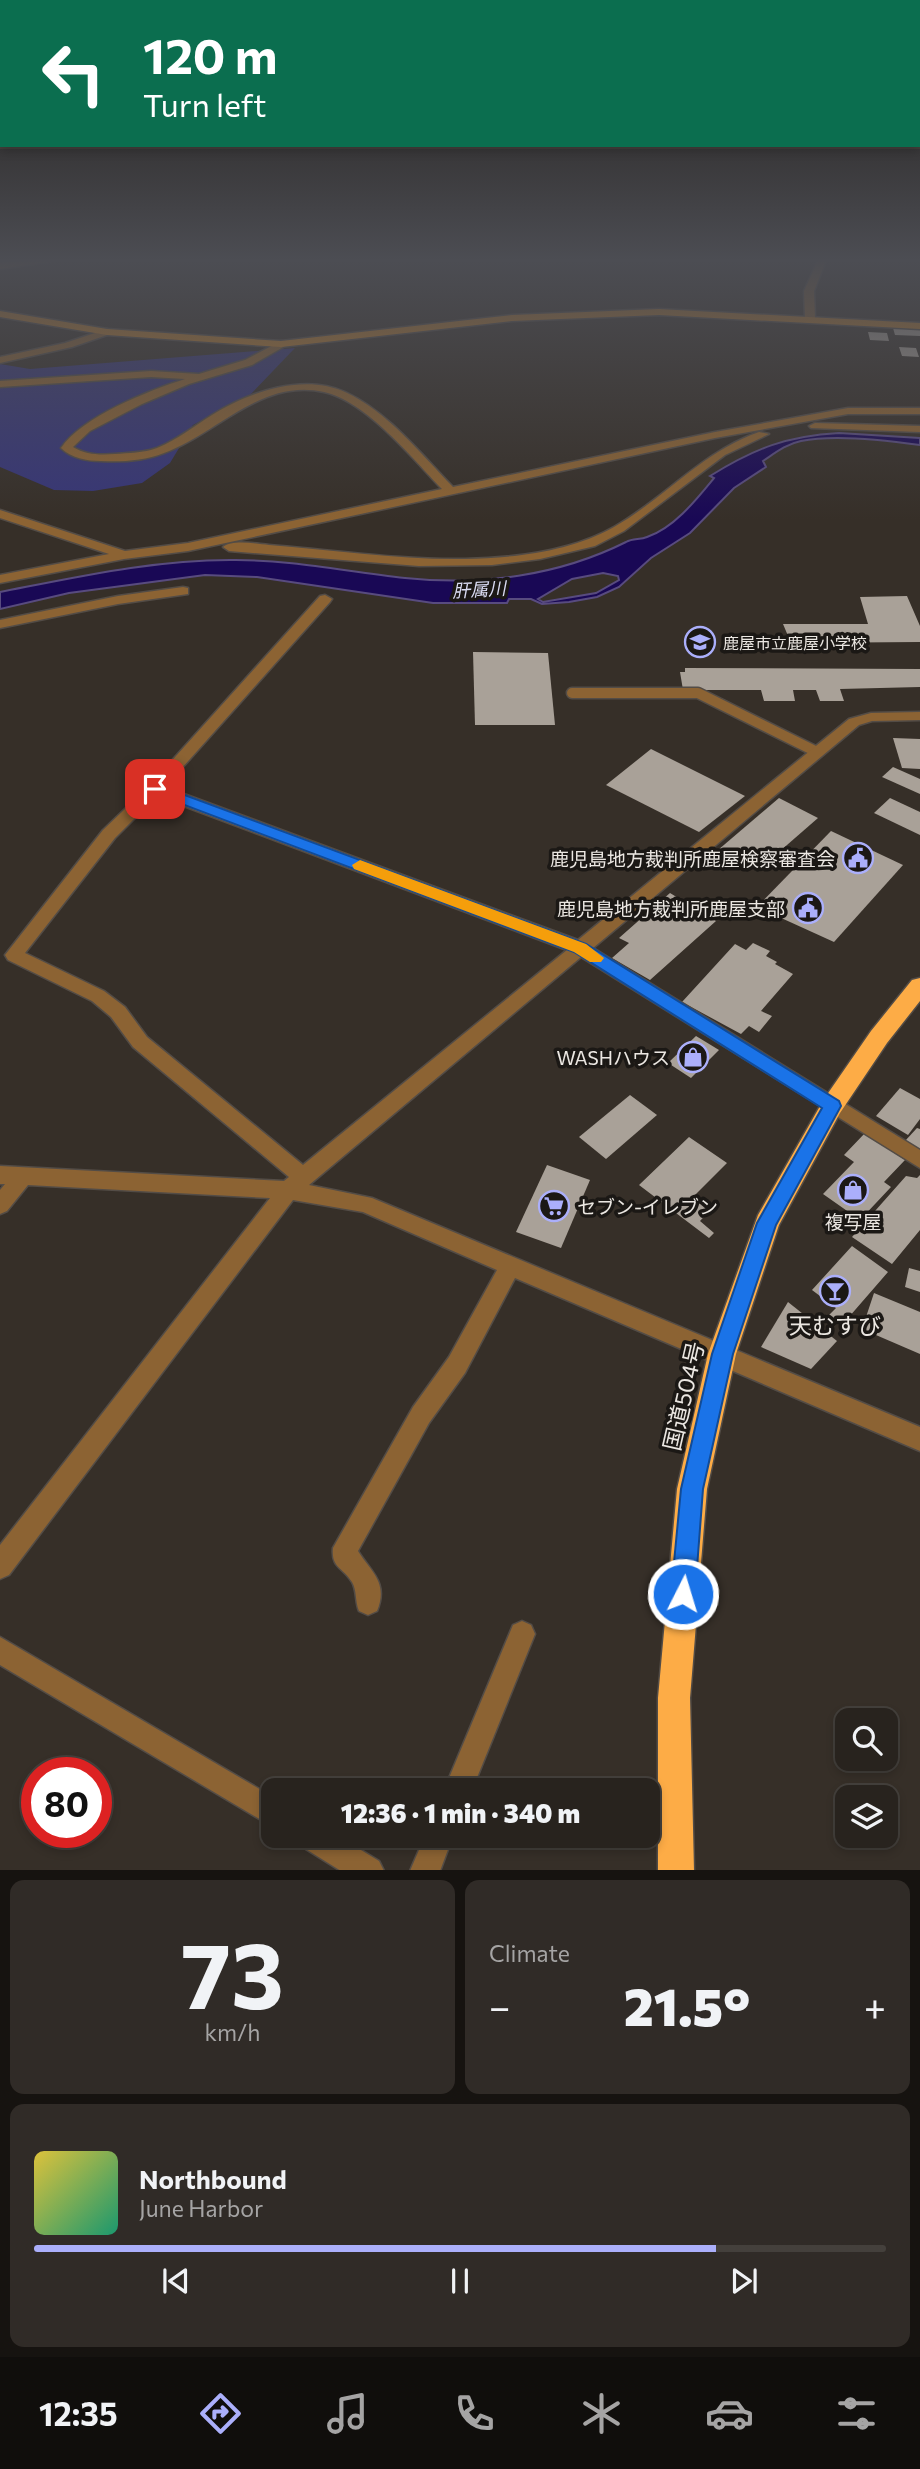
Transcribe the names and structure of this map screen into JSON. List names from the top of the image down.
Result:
{
  "streets": {
    "highway": ["国道504号"]
  },
  "water": ["肝属川"],
  "places": {
    "school or university": ["鹿屋市立鹿屋小学校"],
    "public building": ["鹿児島地方裁判所鹿屋検察審査会", "鹿児島地方裁判所鹿屋支部"],
    "shop": ["WASHハウス", "複写屋"],
    "supermarket": ["セブン-イレブン"],
    "bar": ["天むすび"]
  },
  "page": {
    "turn": ["120 m", "Turn left"],
    "limit": "80",
    "trip": "12:36 · 1 min · 340 m",
    "tile": [
      ["73", "km/h"],
      "Climate"
    ],
    "heat": ["−", "21.5°", "+"],
    "song": ["Northbound", "June Harbor"],
    "tabs": "12:35"
  }
}
